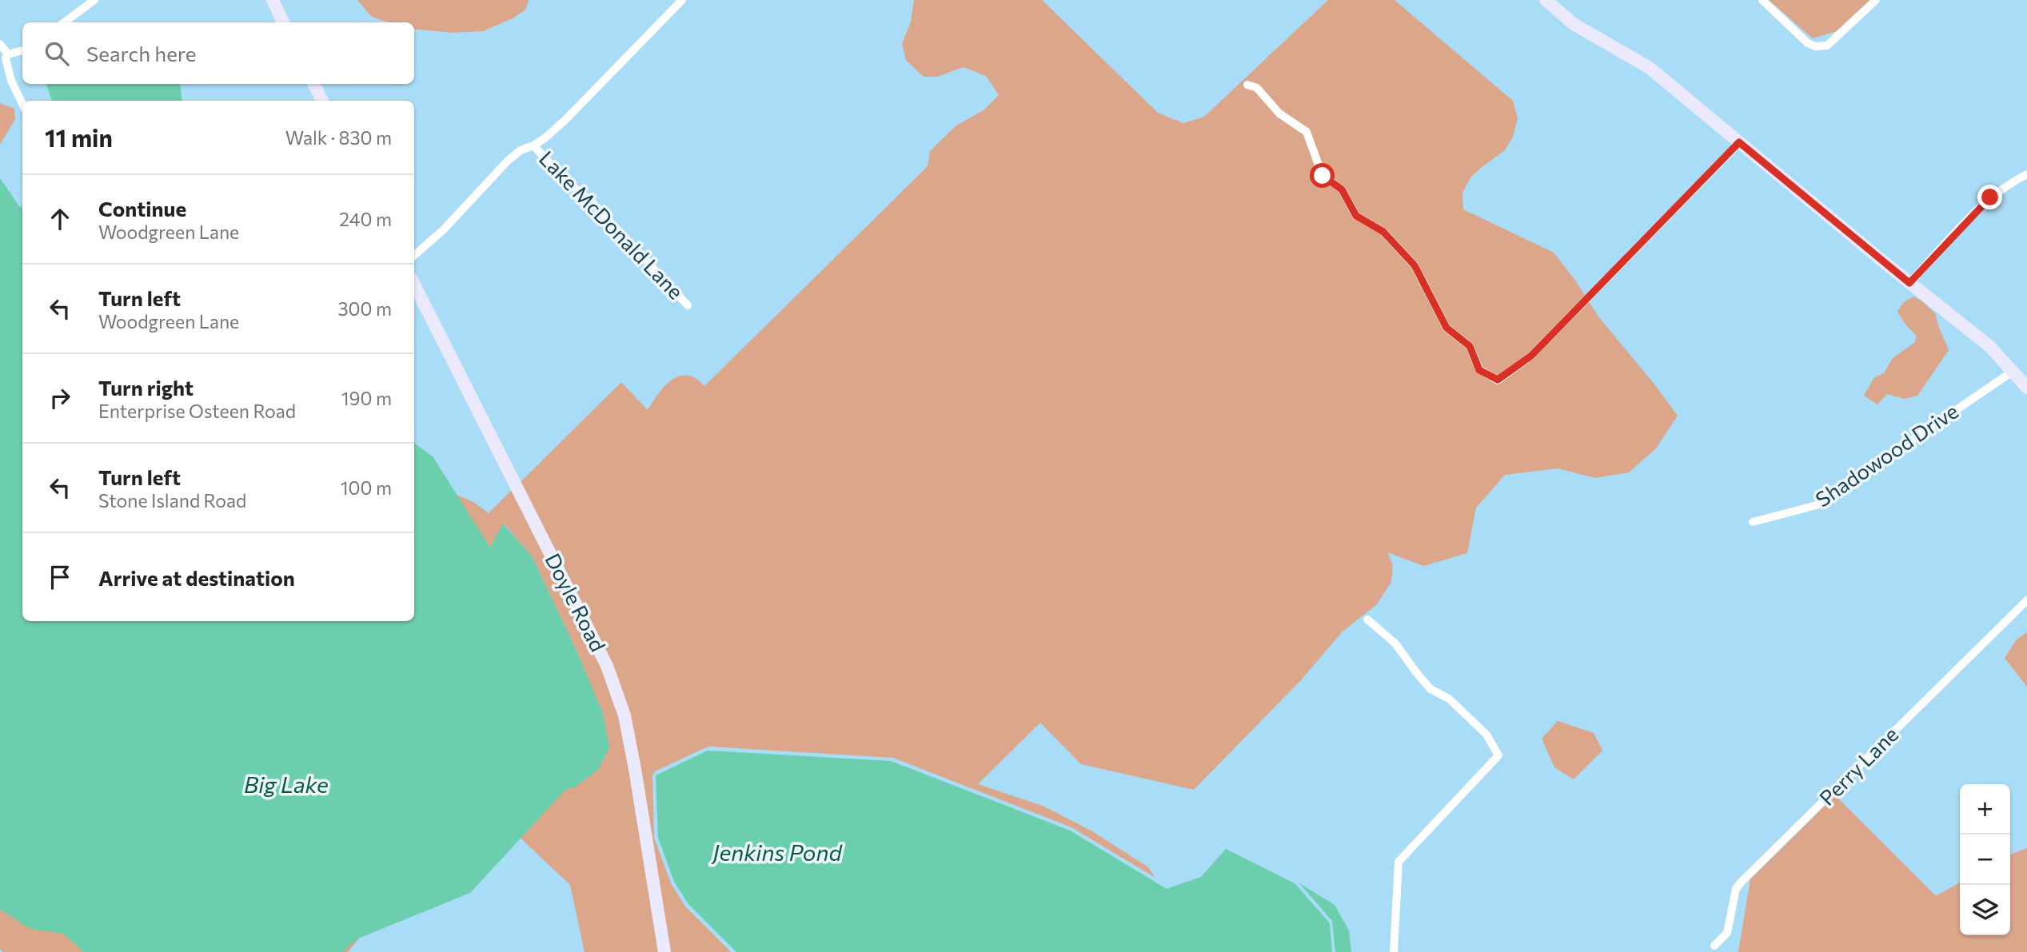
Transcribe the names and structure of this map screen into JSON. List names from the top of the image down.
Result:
{
  "streets": {
    "main road": ["Doyle Road"],
    "street": ["Lake McDonald Lane", "Shadowood Drive", "Perry Lane"]
  },
  "water": ["Big Lake", "Jenkins Pond"],
  "page": {
    "search": "Search here",
    "heading": ["11 min", "Walk · 830 m"],
    "list": [
      ["Continue", "Woodgreen Lane", "240 m"],
      ["Turn left", "Woodgreen Lane", "300 m"],
      ["Turn right", "Enterprise Osteen Road", "190 m"],
      ["Turn left", "Stone Island Road", "100 m"],
      "Arrive at destination"
    ],
    "map_buttons": ["+", "−"]
  }
}
